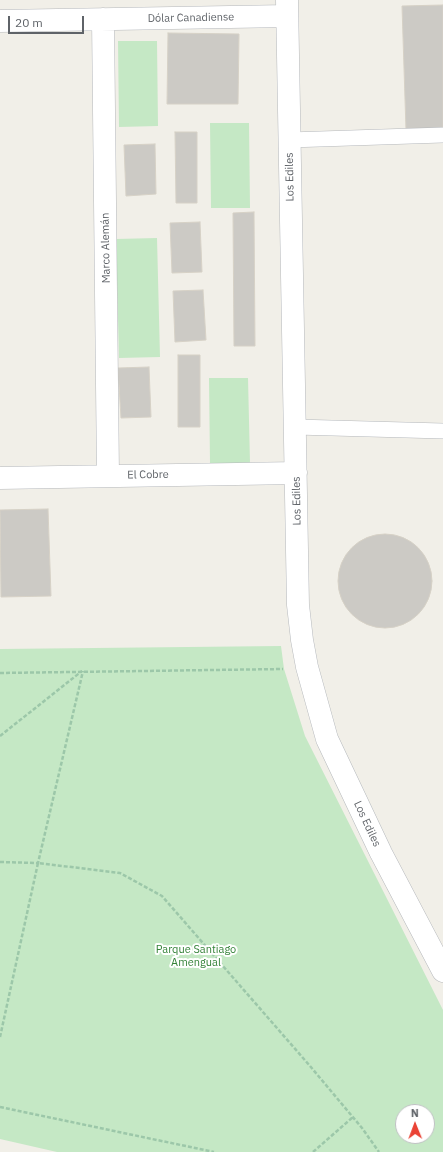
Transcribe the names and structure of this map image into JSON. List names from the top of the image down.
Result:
{
  "streets": {
    "street": [
      "Dólar Canadiense",
      "Los Ediles",
      "Marco Alemán",
      "El Cobre"
    ]
  },
  "crossings": [
    ["Dólar Canadiense", "Los Ediles"],
    ["Dólar Canadiense", "Marco Alemán"],
    ["Los Ediles", "El Cobre"],
    ["Marco Alemán", "El Cobre"]
  ],
  "parks": ["Parque Santiago Amengual"],
  "scale_bar": "20 m",
  "north": "top"
}
